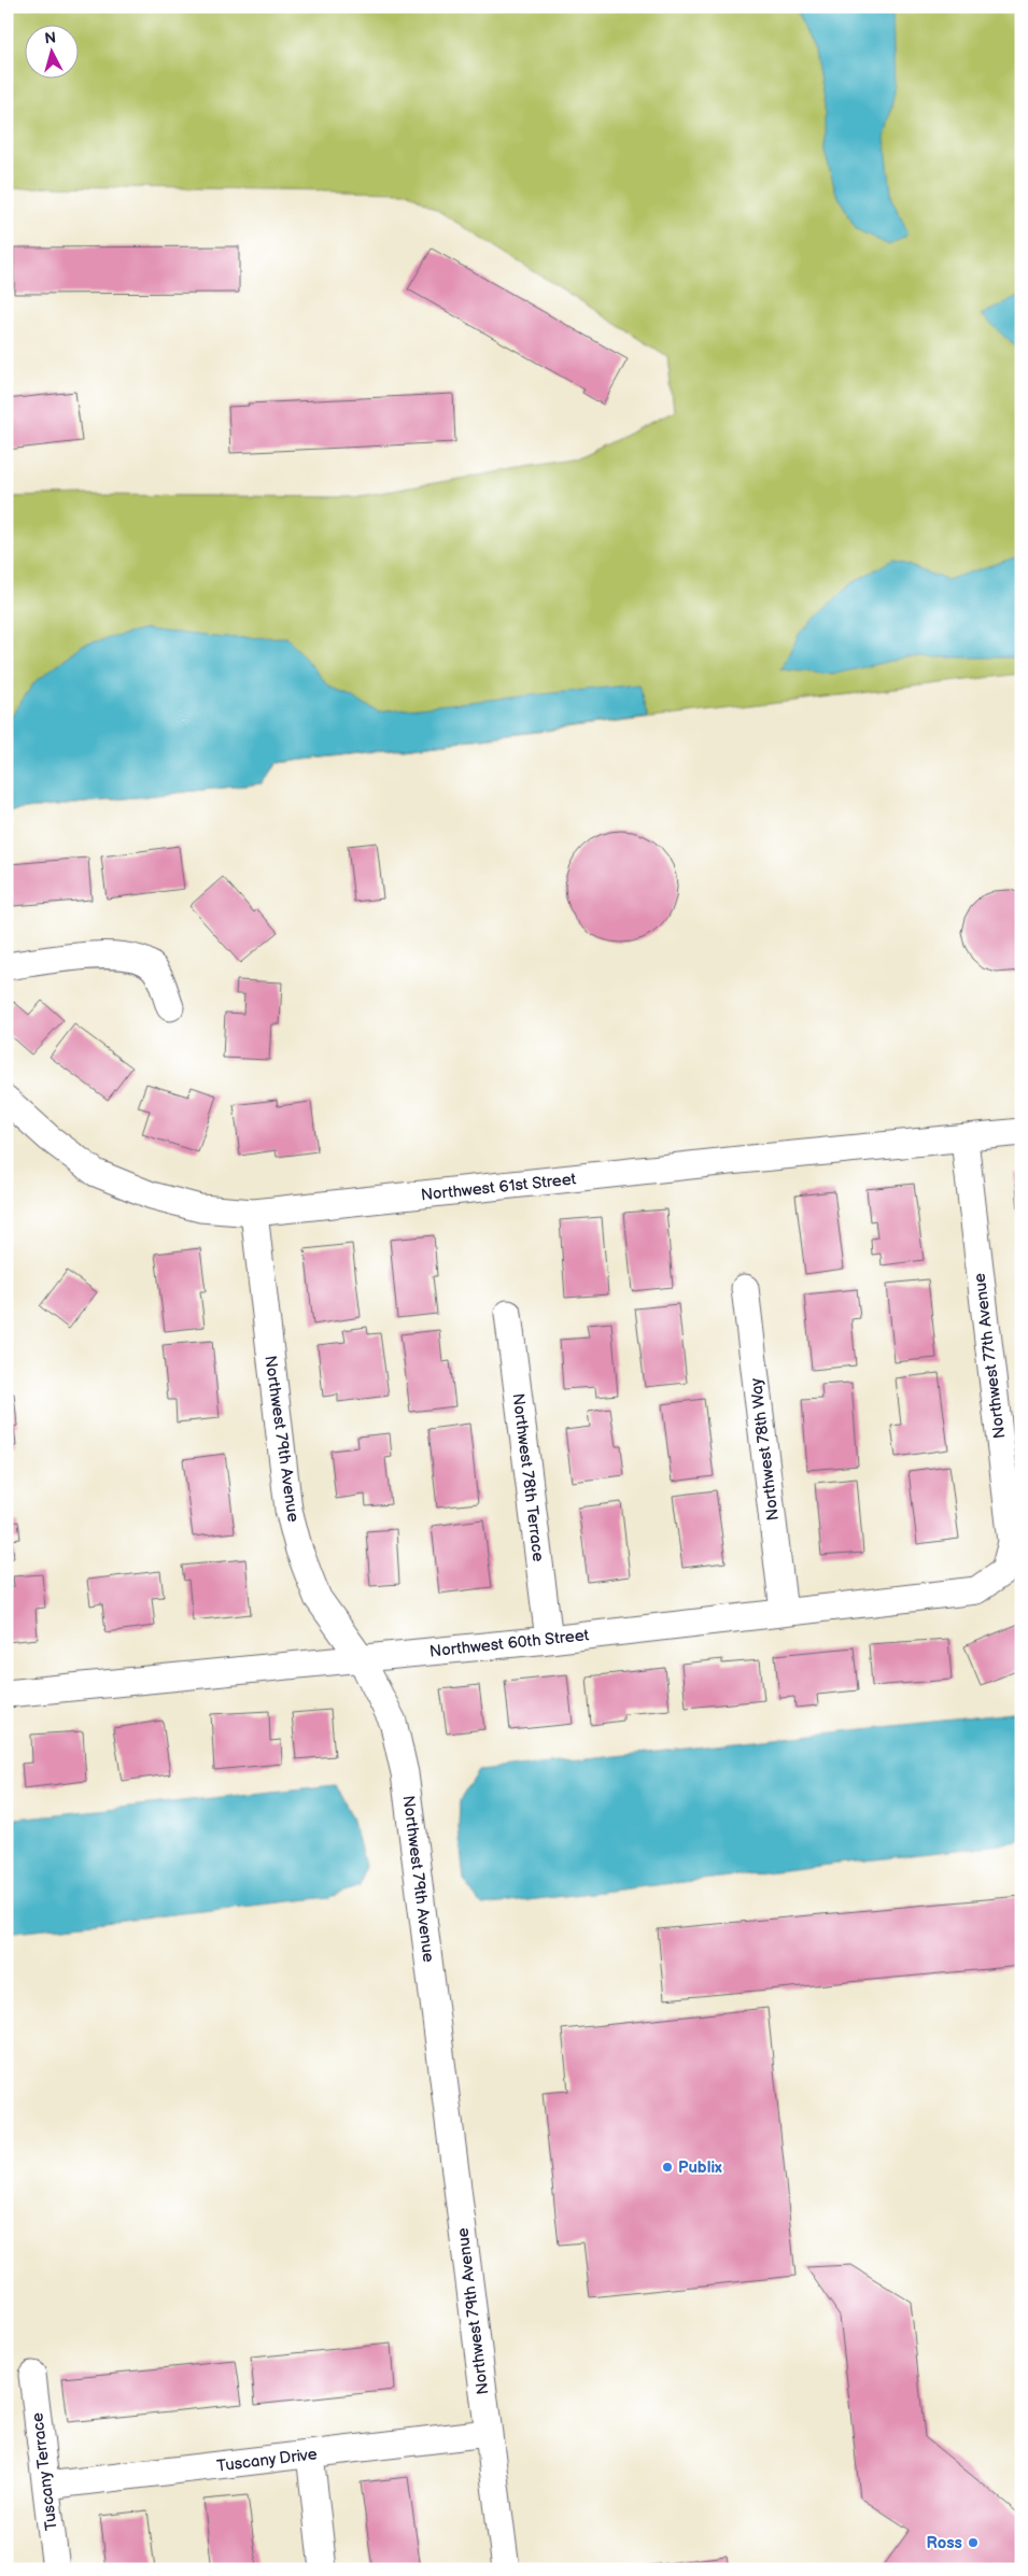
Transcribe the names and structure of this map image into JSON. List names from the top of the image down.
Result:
{
  "streets": {
    "street": [
      "Northwest 61st Street",
      "Northwest 77th Avenue",
      "Northwest 79th Avenue",
      "Northwest 78th Way",
      "Northwest 78th Terrace",
      "Northwest 60th Street",
      "Tuscany Drive",
      "Tuscany Terrace"
    ]
  },
  "crossings": [
    ["Northwest 61st Street", "Northwest 77th Avenue"],
    ["Northwest 61st Street", "Northwest 79th Avenue"],
    ["Northwest 77th Avenue", "Northwest 60th Street"],
    ["Northwest 79th Avenue", "Northwest 60th Street"],
    ["Northwest 79th Avenue", "Tuscany Drive"],
    ["Northwest 78th Way", "Northwest 60th Street"],
    ["Northwest 78th Terrace", "Northwest 60th Street"],
    ["Tuscany Drive", "Tuscany Terrace"]
  ],
  "places": ["Publix", "Ross"],
  "north": "top"
}
